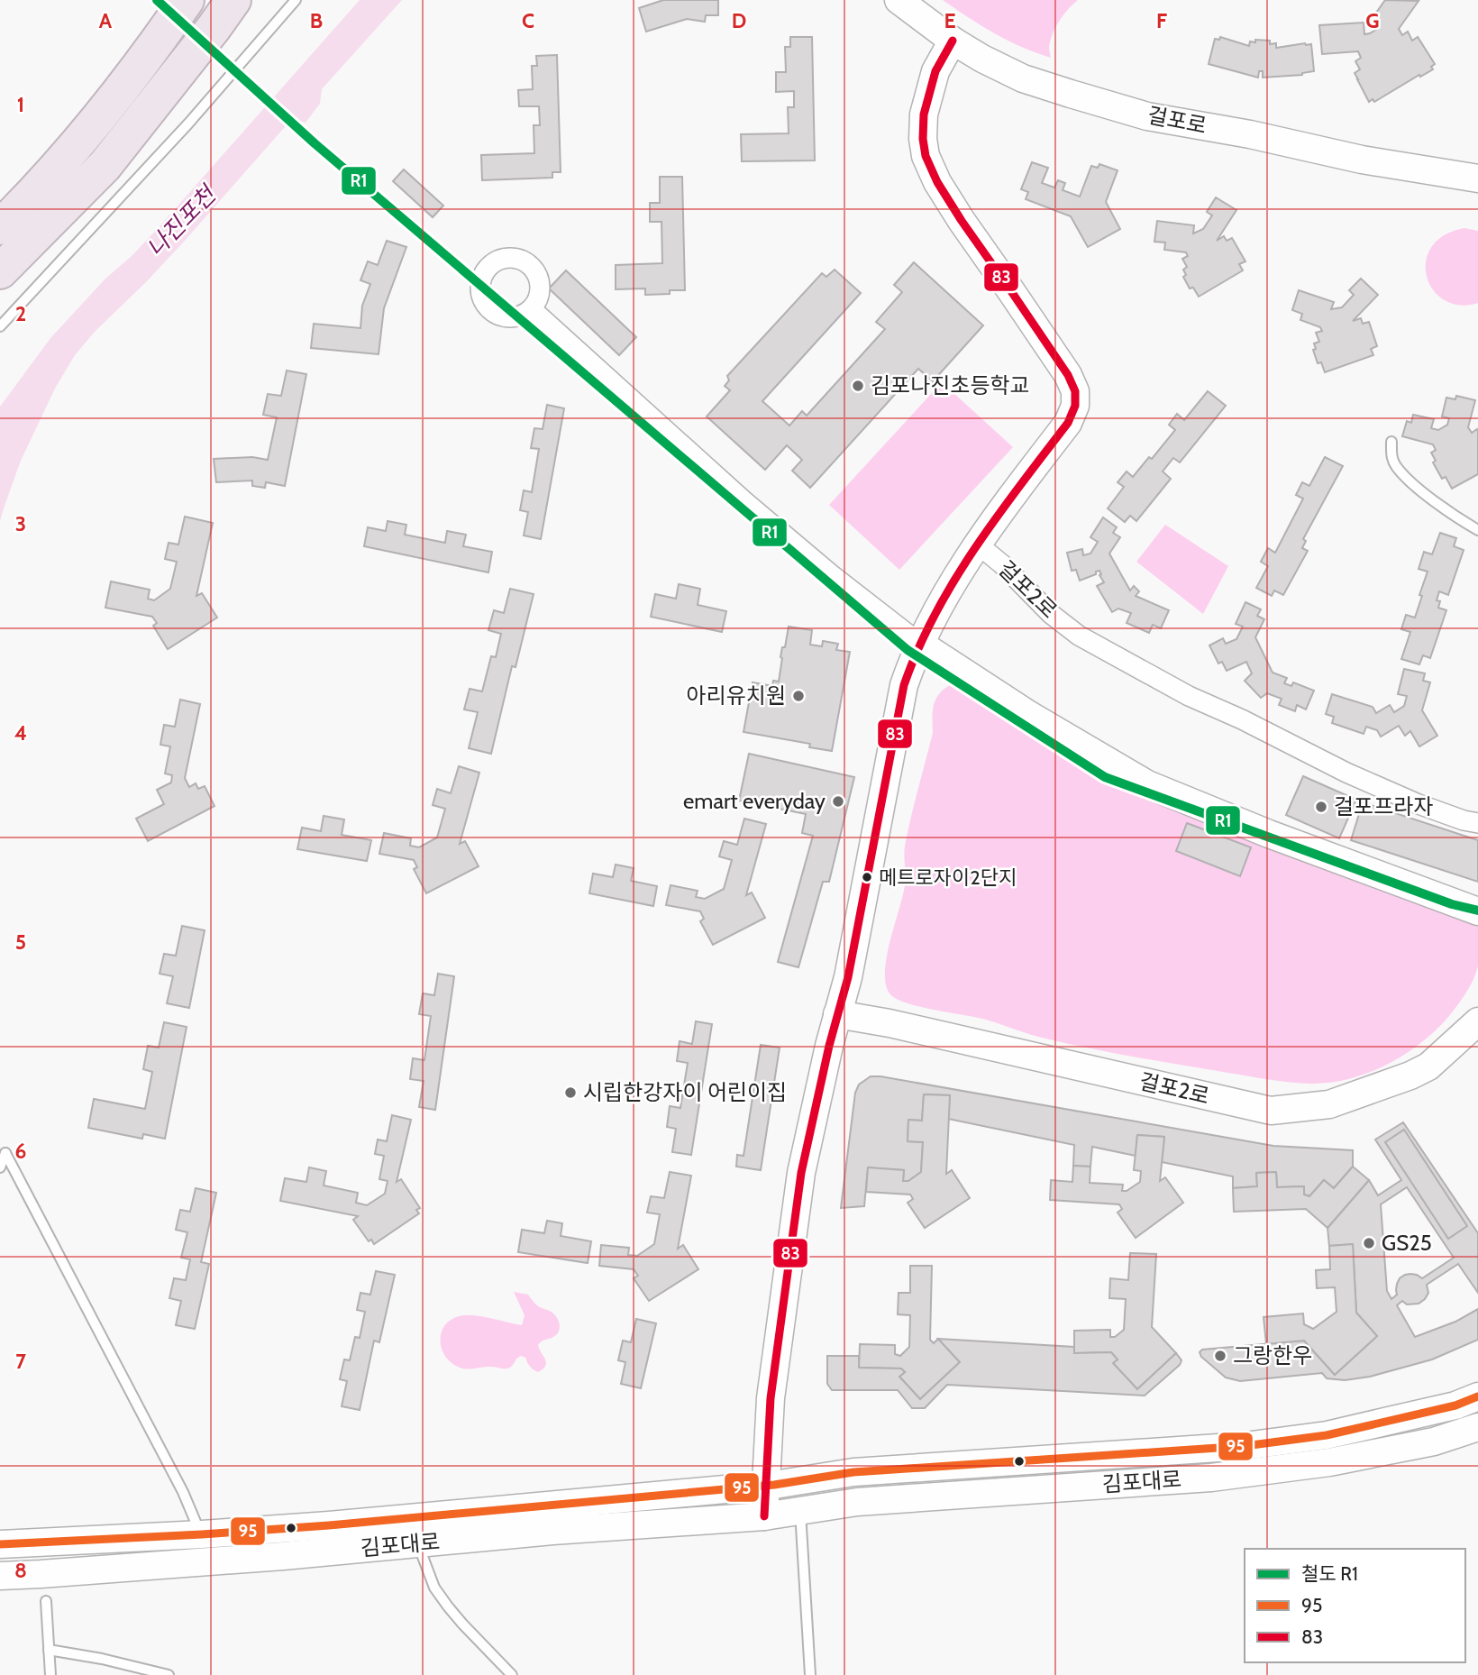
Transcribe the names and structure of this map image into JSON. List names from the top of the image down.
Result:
{
  "streets": {
    "street": ["걸포로", "걸포2로", "김포대로"]
  },
  "crossings": [
    ["걸포2로", "김포대로"]
  ],
  "water": ["나진포천"],
  "places": [
    "김포나진초등학교",
    "아리유치원",
    "emart everyday",
    "걸포프라자",
    "메트로자이2단지",
    "시립한강자이 어린이집",
    "GS25",
    "그랑한우"
  ],
  "lines": ["rail line R1", "transit line 83", "transit line 95"],
  "legend": ["철도 R1", "95", "83"],
  "grid": {
    "columns": [
      "A",
      "B",
      "C",
      "D",
      "E",
      "F",
      "G"
    ],
    "rows": [
      "1",
      "2",
      "3",
      "4",
      "5",
      "6",
      "7",
      "8"
    ]
  }
}
